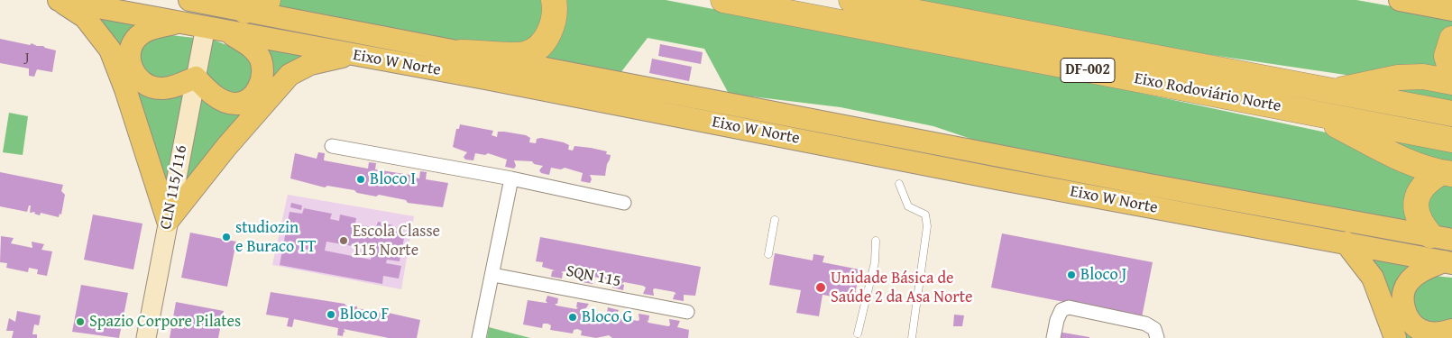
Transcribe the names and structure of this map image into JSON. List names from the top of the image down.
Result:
{
  "streets": {
    "highway": ["DF-002", "Eixo Rodoviário Norte"],
    "main road": ["Eixo W Norte"],
    "street": ["CLN 115/116", "SQN 115"]
  },
  "places": [
    "Bloco I",
    "studiozin e Buraco TT",
    "Escola Classe 115 Norte",
    "Bloco J",
    "Unidade Básica de Saúde 2 da Asa Norte",
    "Bloco F",
    "Bloco G",
    "Spazio Corpore Pilates"
  ],
  "house_numbers": ["J"]
}
